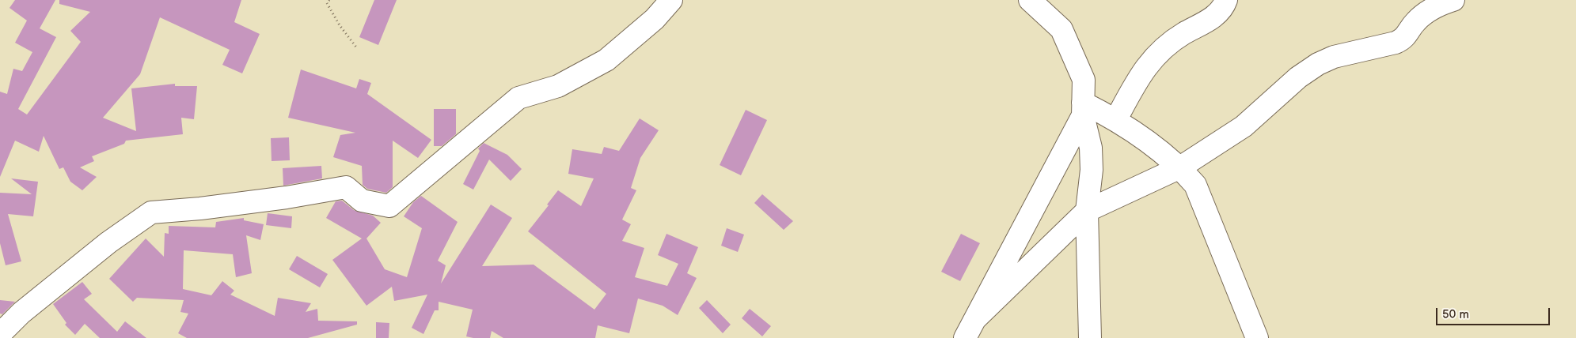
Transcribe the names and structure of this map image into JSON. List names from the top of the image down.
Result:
{
  "scale_bar": "50 m"
}
